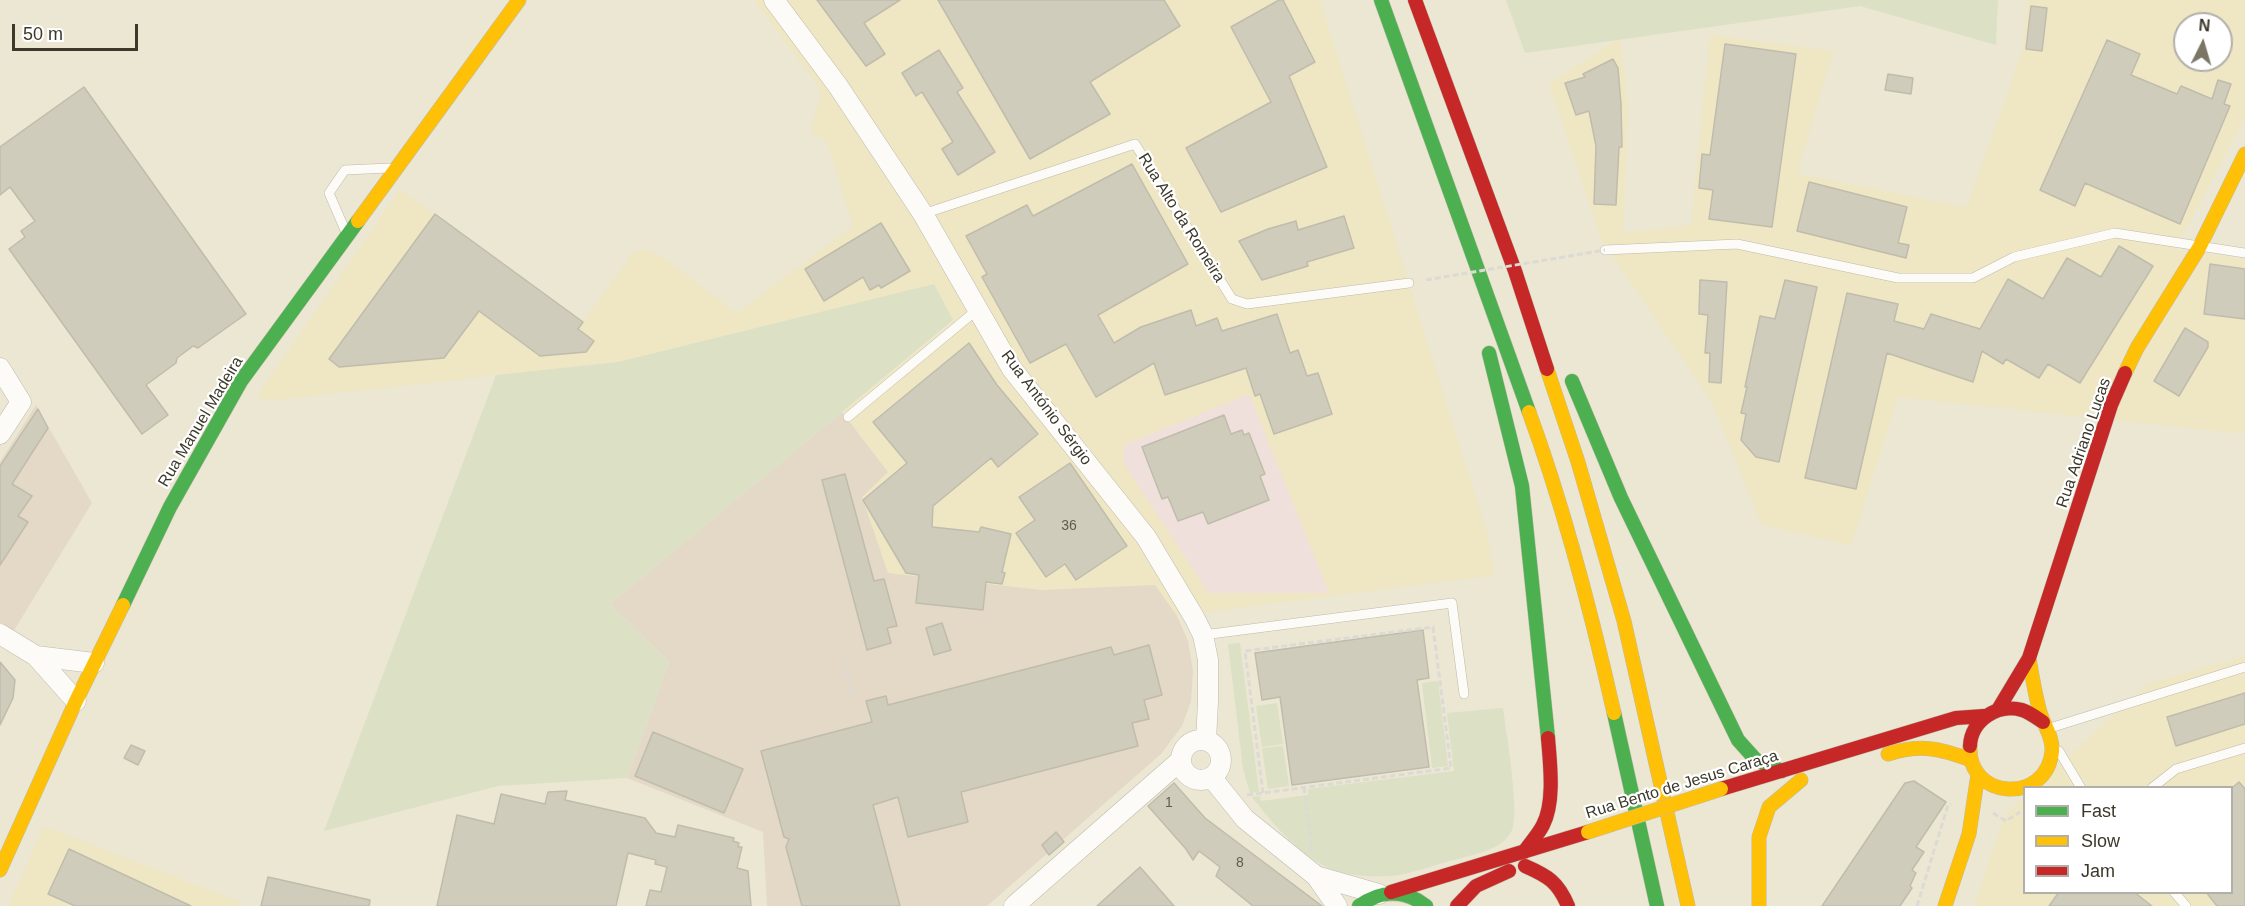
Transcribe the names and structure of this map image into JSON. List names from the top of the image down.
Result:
{
  "streets": {
    "main road": ["Rua Manuel Madeira", "Rua Adriano Lucas", "Rua Bento de Jesus Caraça"],
    "street": ["Rua António Sérgio"],
    "lane": ["Rua Alto da Romeira"]
  },
  "crossings": [
    ["Rua Alto da Romeira", "Rua António Sérgio"]
  ],
  "house_numbers": ["36", "1", "8"],
  "legend": ["Fast", "Slow", "Jam"],
  "scale_bar": "50 m",
  "north": "top"
}
